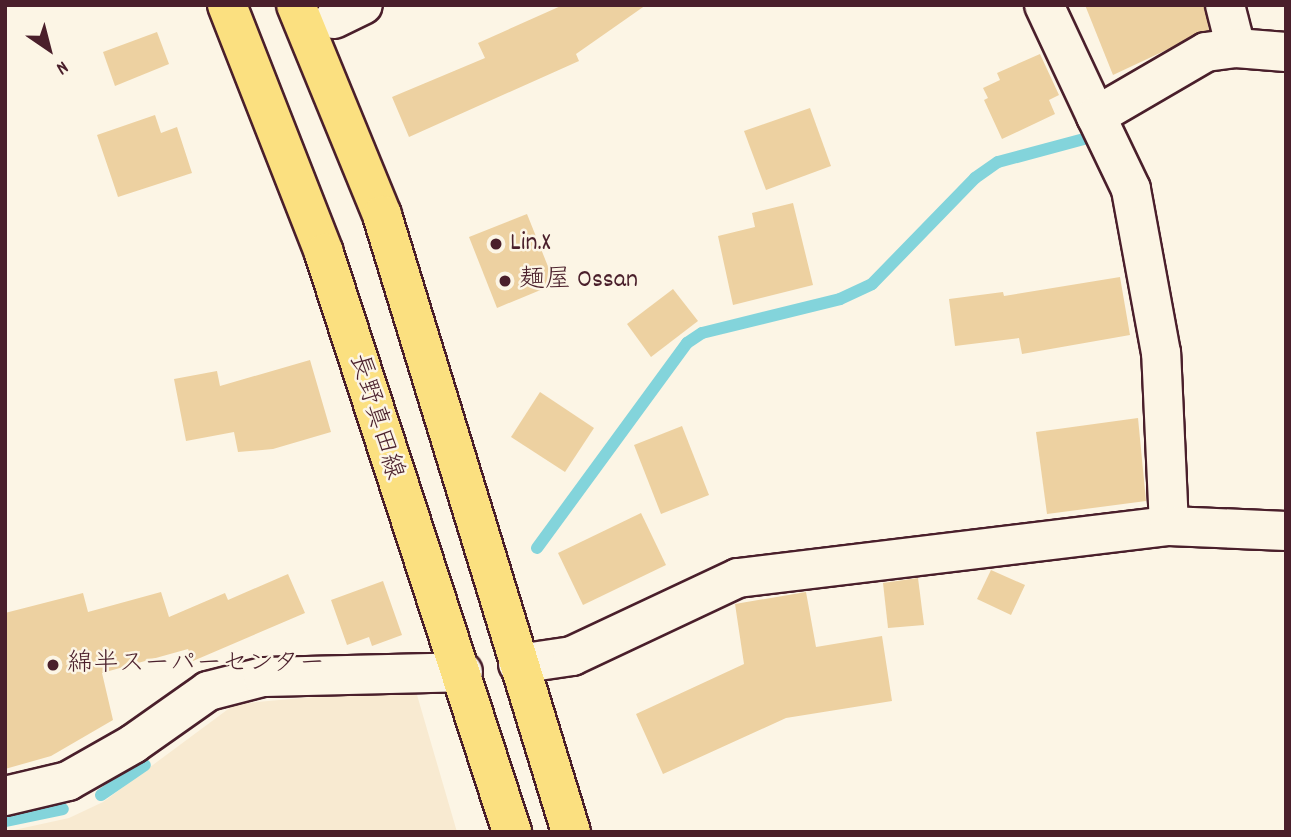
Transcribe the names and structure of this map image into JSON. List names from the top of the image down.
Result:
{
  "streets": {
    "main road": ["長野真田線"]
  },
  "places": ["Lin.X", "麺屋 Ossan", "綿半スーパーセンター"],
  "north": "bottom right"
}
